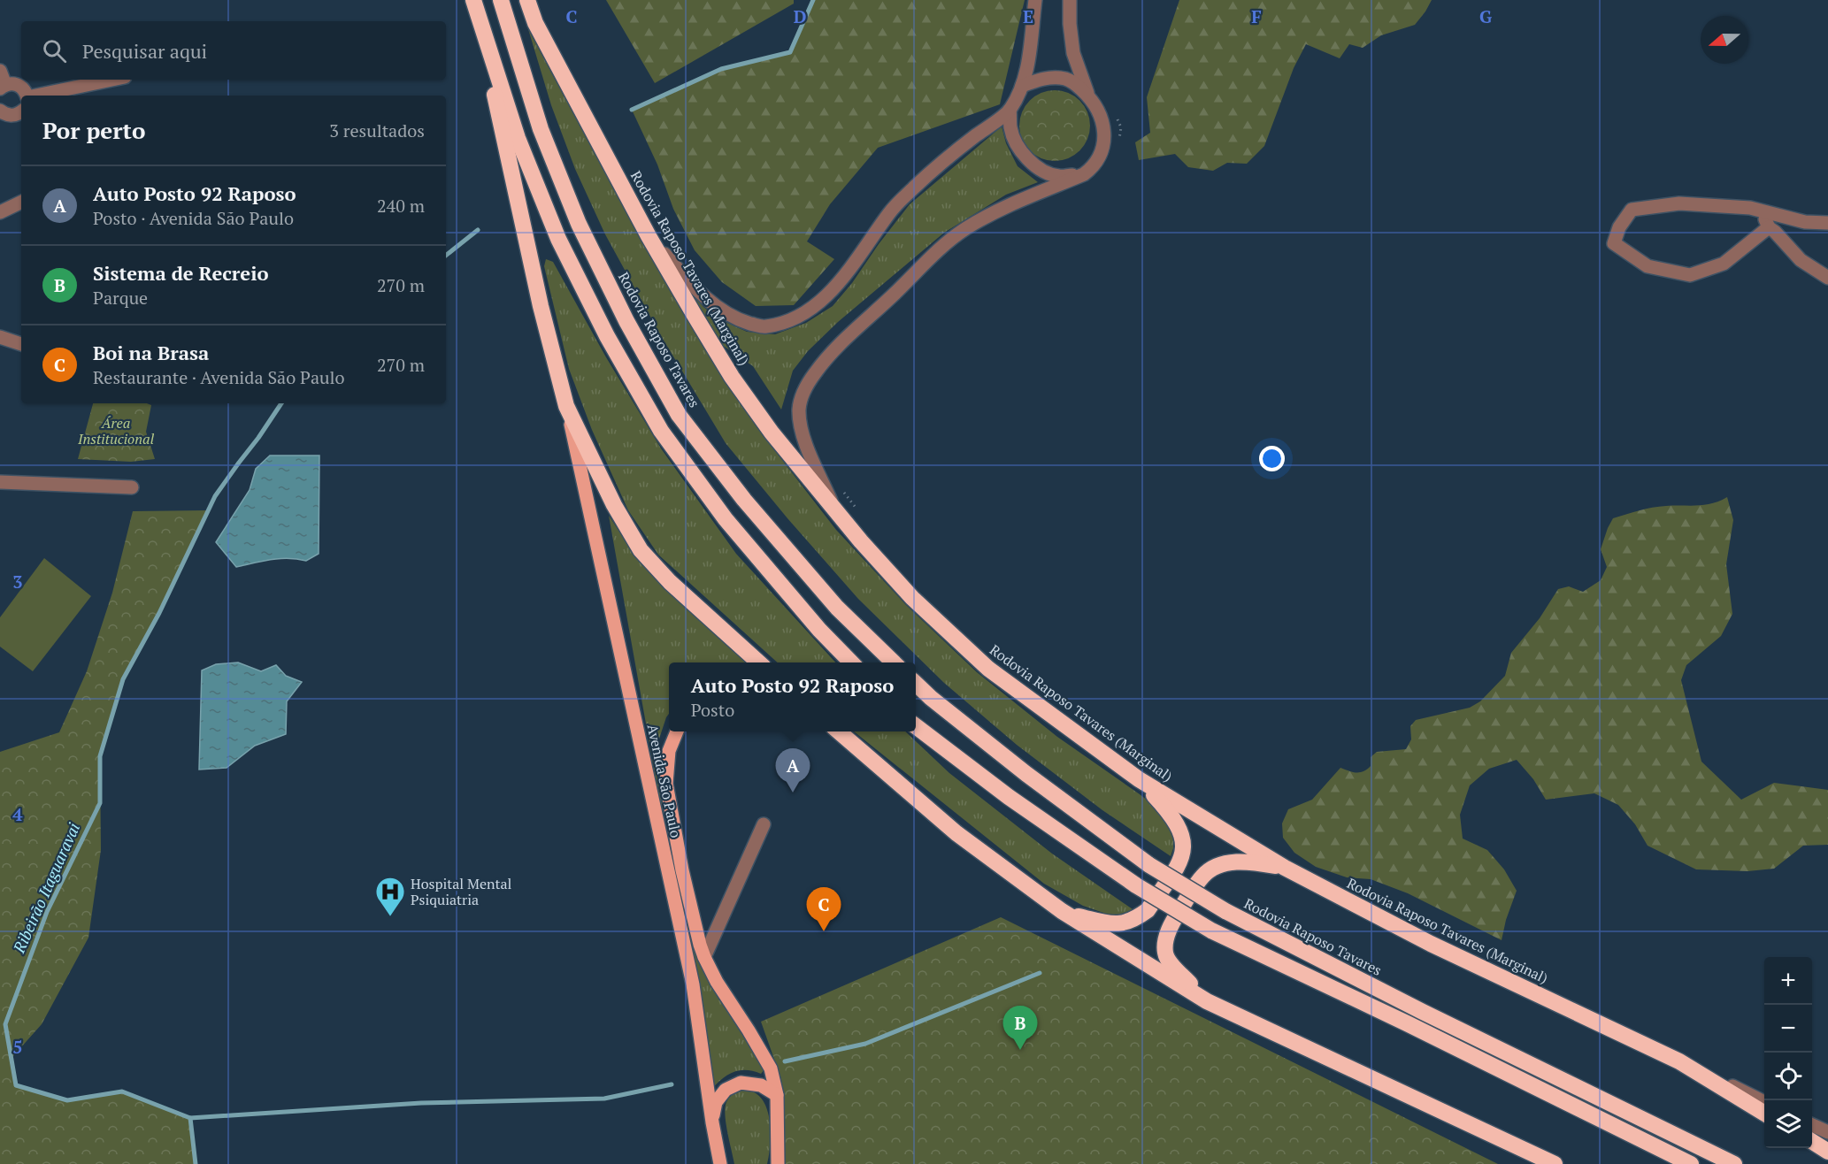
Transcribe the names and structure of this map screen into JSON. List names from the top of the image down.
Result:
{
  "streets": {
    "highway": ["Rodovia Raposo Tavares (Marginal)", "Rodovia Raposo Tavares"],
    "main road": ["Avenida São Paulo"]
  },
  "water": ["Ribeirão Itaguaravai"],
  "parks": ["Área Institucional"],
  "places": {
    "hospital": ["Hospital Mental Psiquiatria"]
  },
  "north": "left",
  "page": {
    "search": "Pesquisar aqui",
    "heading": ["Por perto", "3 resultados"],
    "list": [
      {
        "mark": "A",
        "name": "Auto Posto 92 Raposo",
        "note": "Posto · Avenida São Paulo",
        "value": "240 m"
      },
      {
        "mark": "B",
        "name": "Sistema de Recreio",
        "note": "Parque",
        "value": "270 m"
      },
      {
        "mark": "C",
        "name": "Boi na Brasa",
        "note": "Restaurante · Avenida São Paulo",
        "value": "270 m"
      }
    ],
    "popup": ["Auto Posto 92 Raposo", "Posto"],
    "pins": ["A", "C", "B"],
    "map_buttons": ["+", "−"]
  },
  "grid": {
    "columns": [
      "C",
      "D",
      "E",
      "F",
      "G"
    ],
    "rows": ["3", "4", "5"]
  }
}
